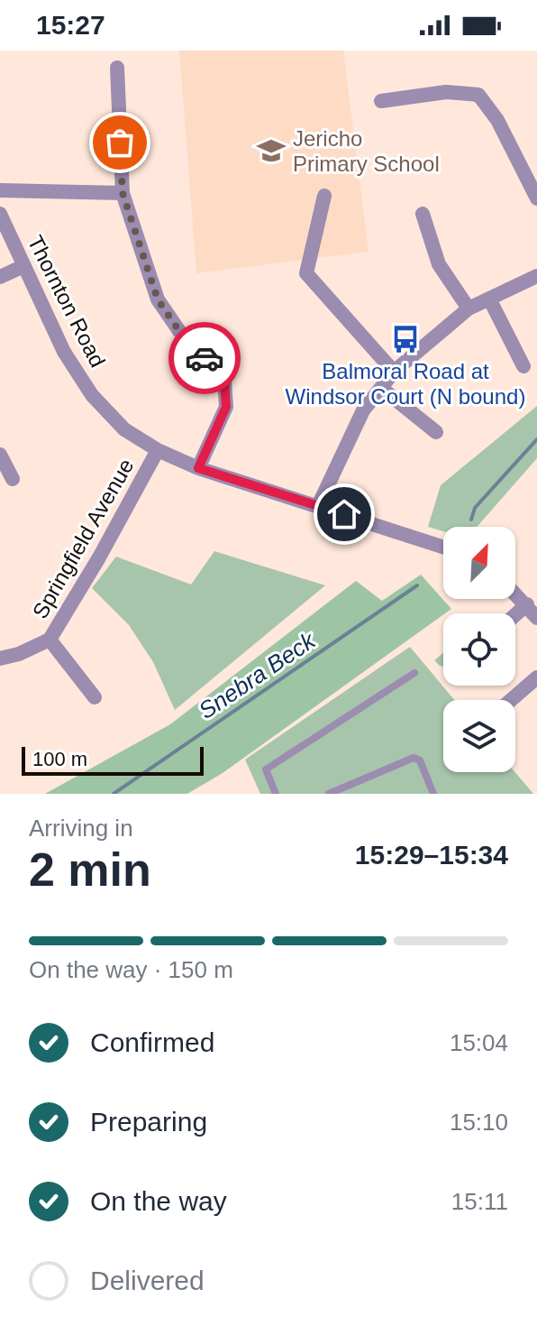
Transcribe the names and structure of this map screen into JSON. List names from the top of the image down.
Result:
{
  "streets": {
    "street": ["Thornton Road", "Springfield Avenue"]
  },
  "crossings": [
    ["Thornton Road", "Springfield Avenue"]
  ],
  "water": ["Snebra Beck"],
  "places": {
    "school or university": ["Jericho Primary School"],
    "bus stop": ["Balmoral Road at Windsor Court (N bound)"]
  },
  "scale_bar": "100 m",
  "north": "top right",
  "page": {
    "status": "15:27",
    "scale": "100 m",
    "heading": ["2 min", "Arriving in", "15:29–15:34"],
    "bar": "On the way · 150 m",
    "list": [
      ["Confirmed", "15:04"],
      ["Preparing", "15:10"],
      ["On the way", "15:11"],
      "Delivered"
    ]
  }
}
